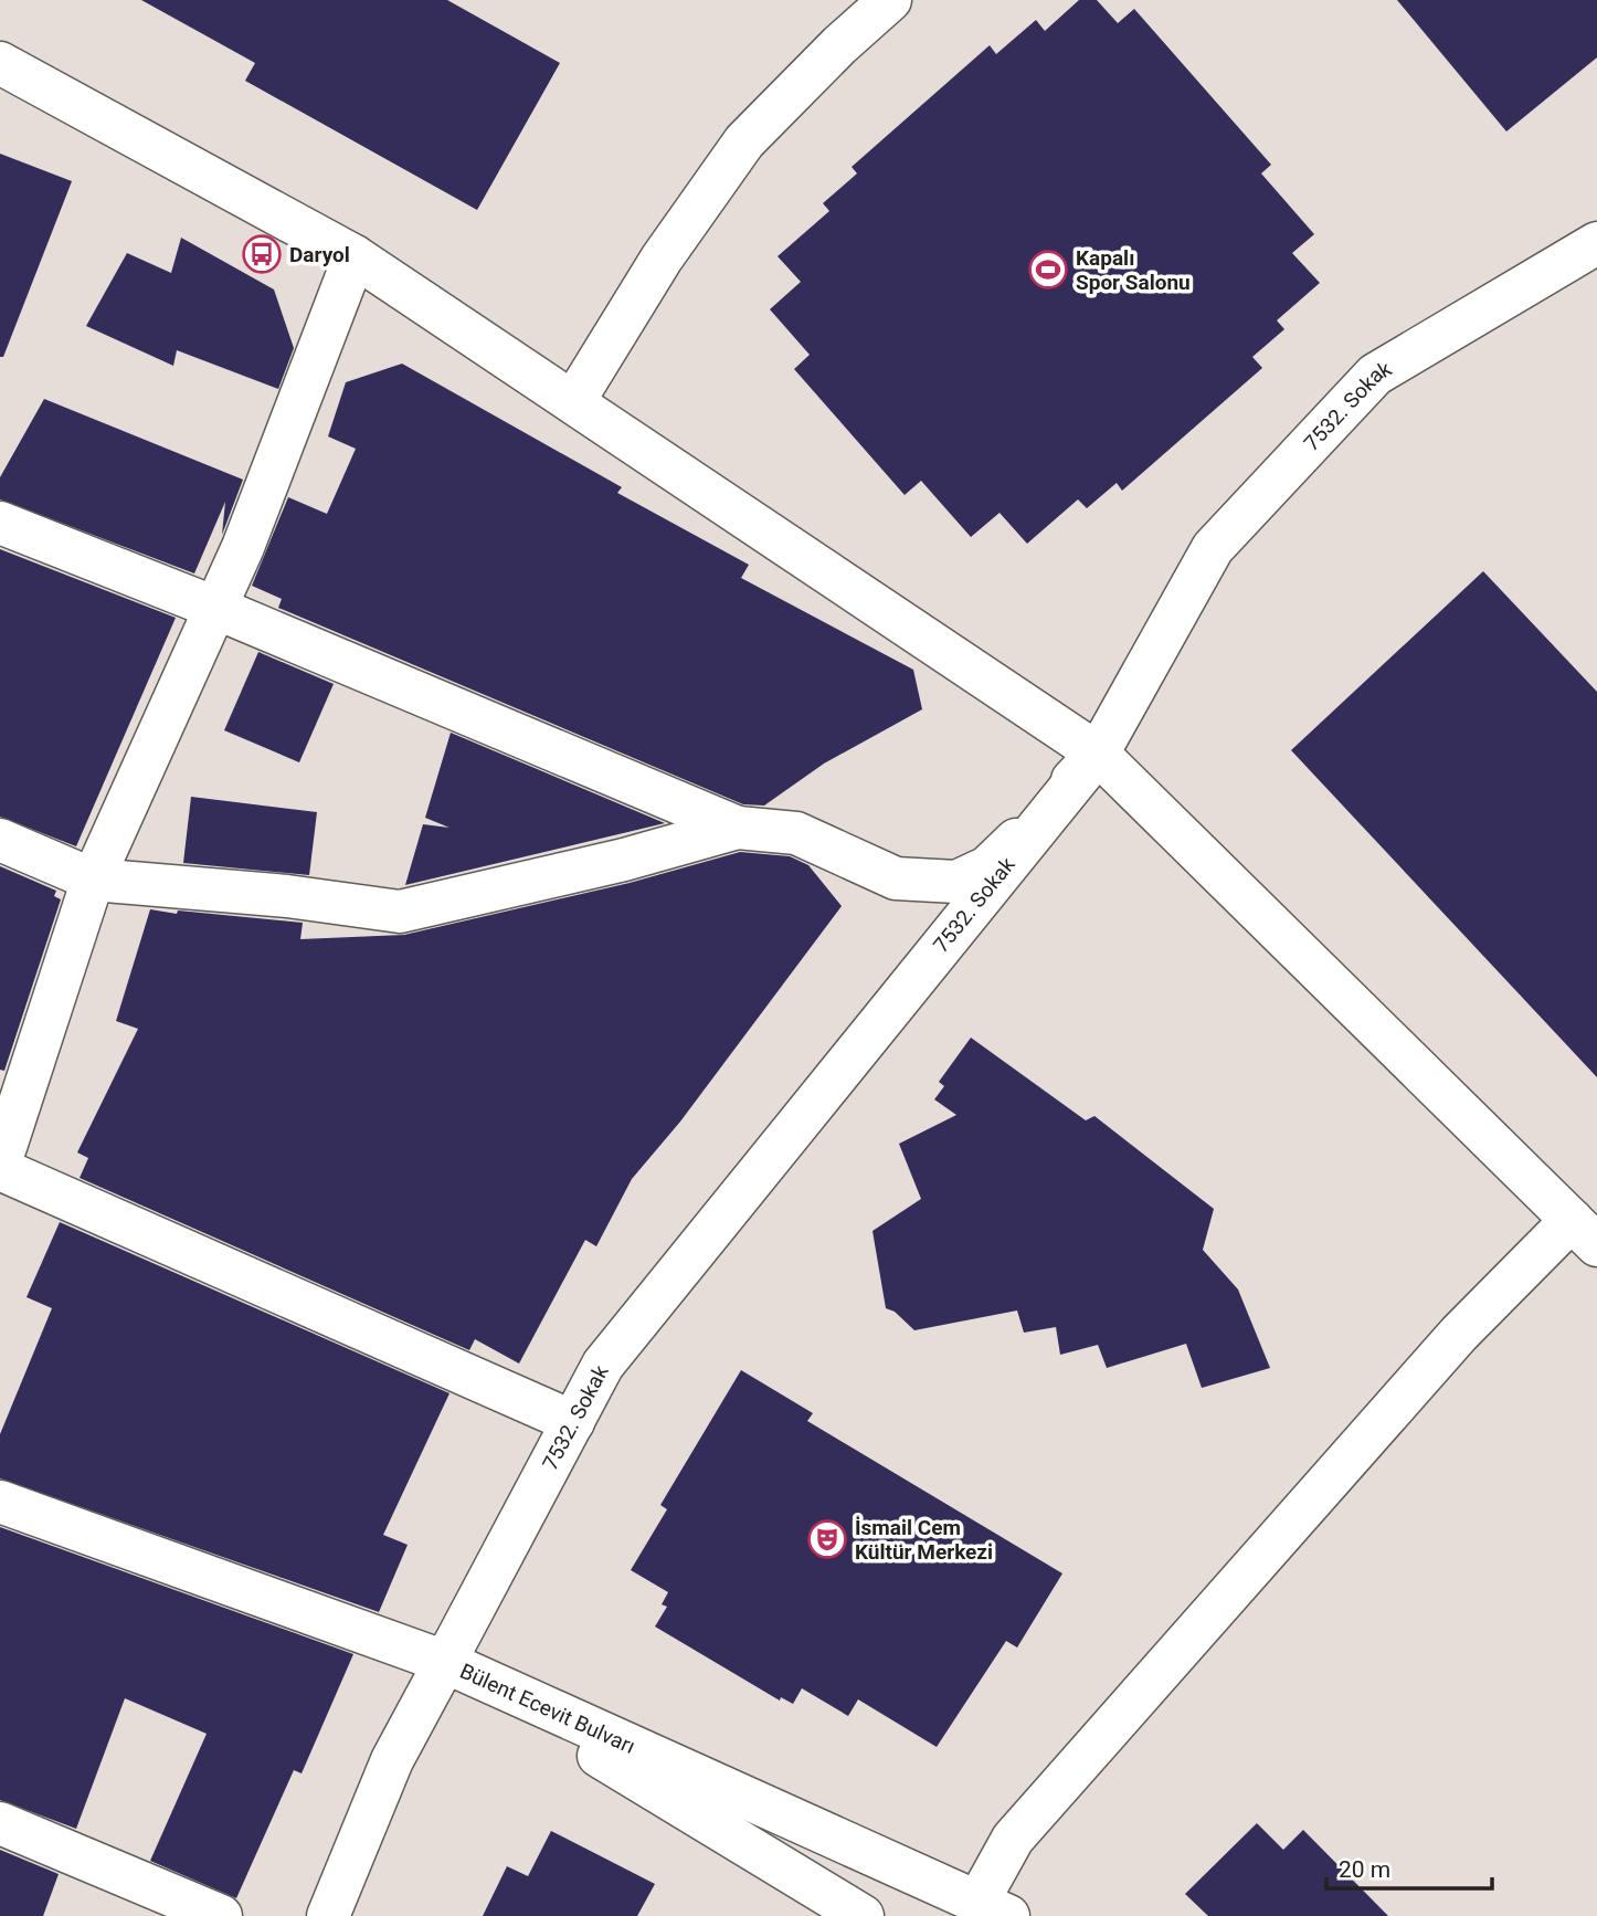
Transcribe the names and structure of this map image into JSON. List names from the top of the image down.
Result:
{
  "streets": {
    "street": ["7532. Sokak", "Bülent Ecevit Bulvarı"]
  },
  "crossings": [
    ["7532. Sokak", "Bülent Ecevit Bulvarı"]
  ],
  "places": {
    "bus stop": ["Daryol"],
    "sports": ["Kapalı Spor Salonu"],
    "theatre": ["İsmail Cem Kültür Merkezi"]
  },
  "scale_bar": "20 m"
}
